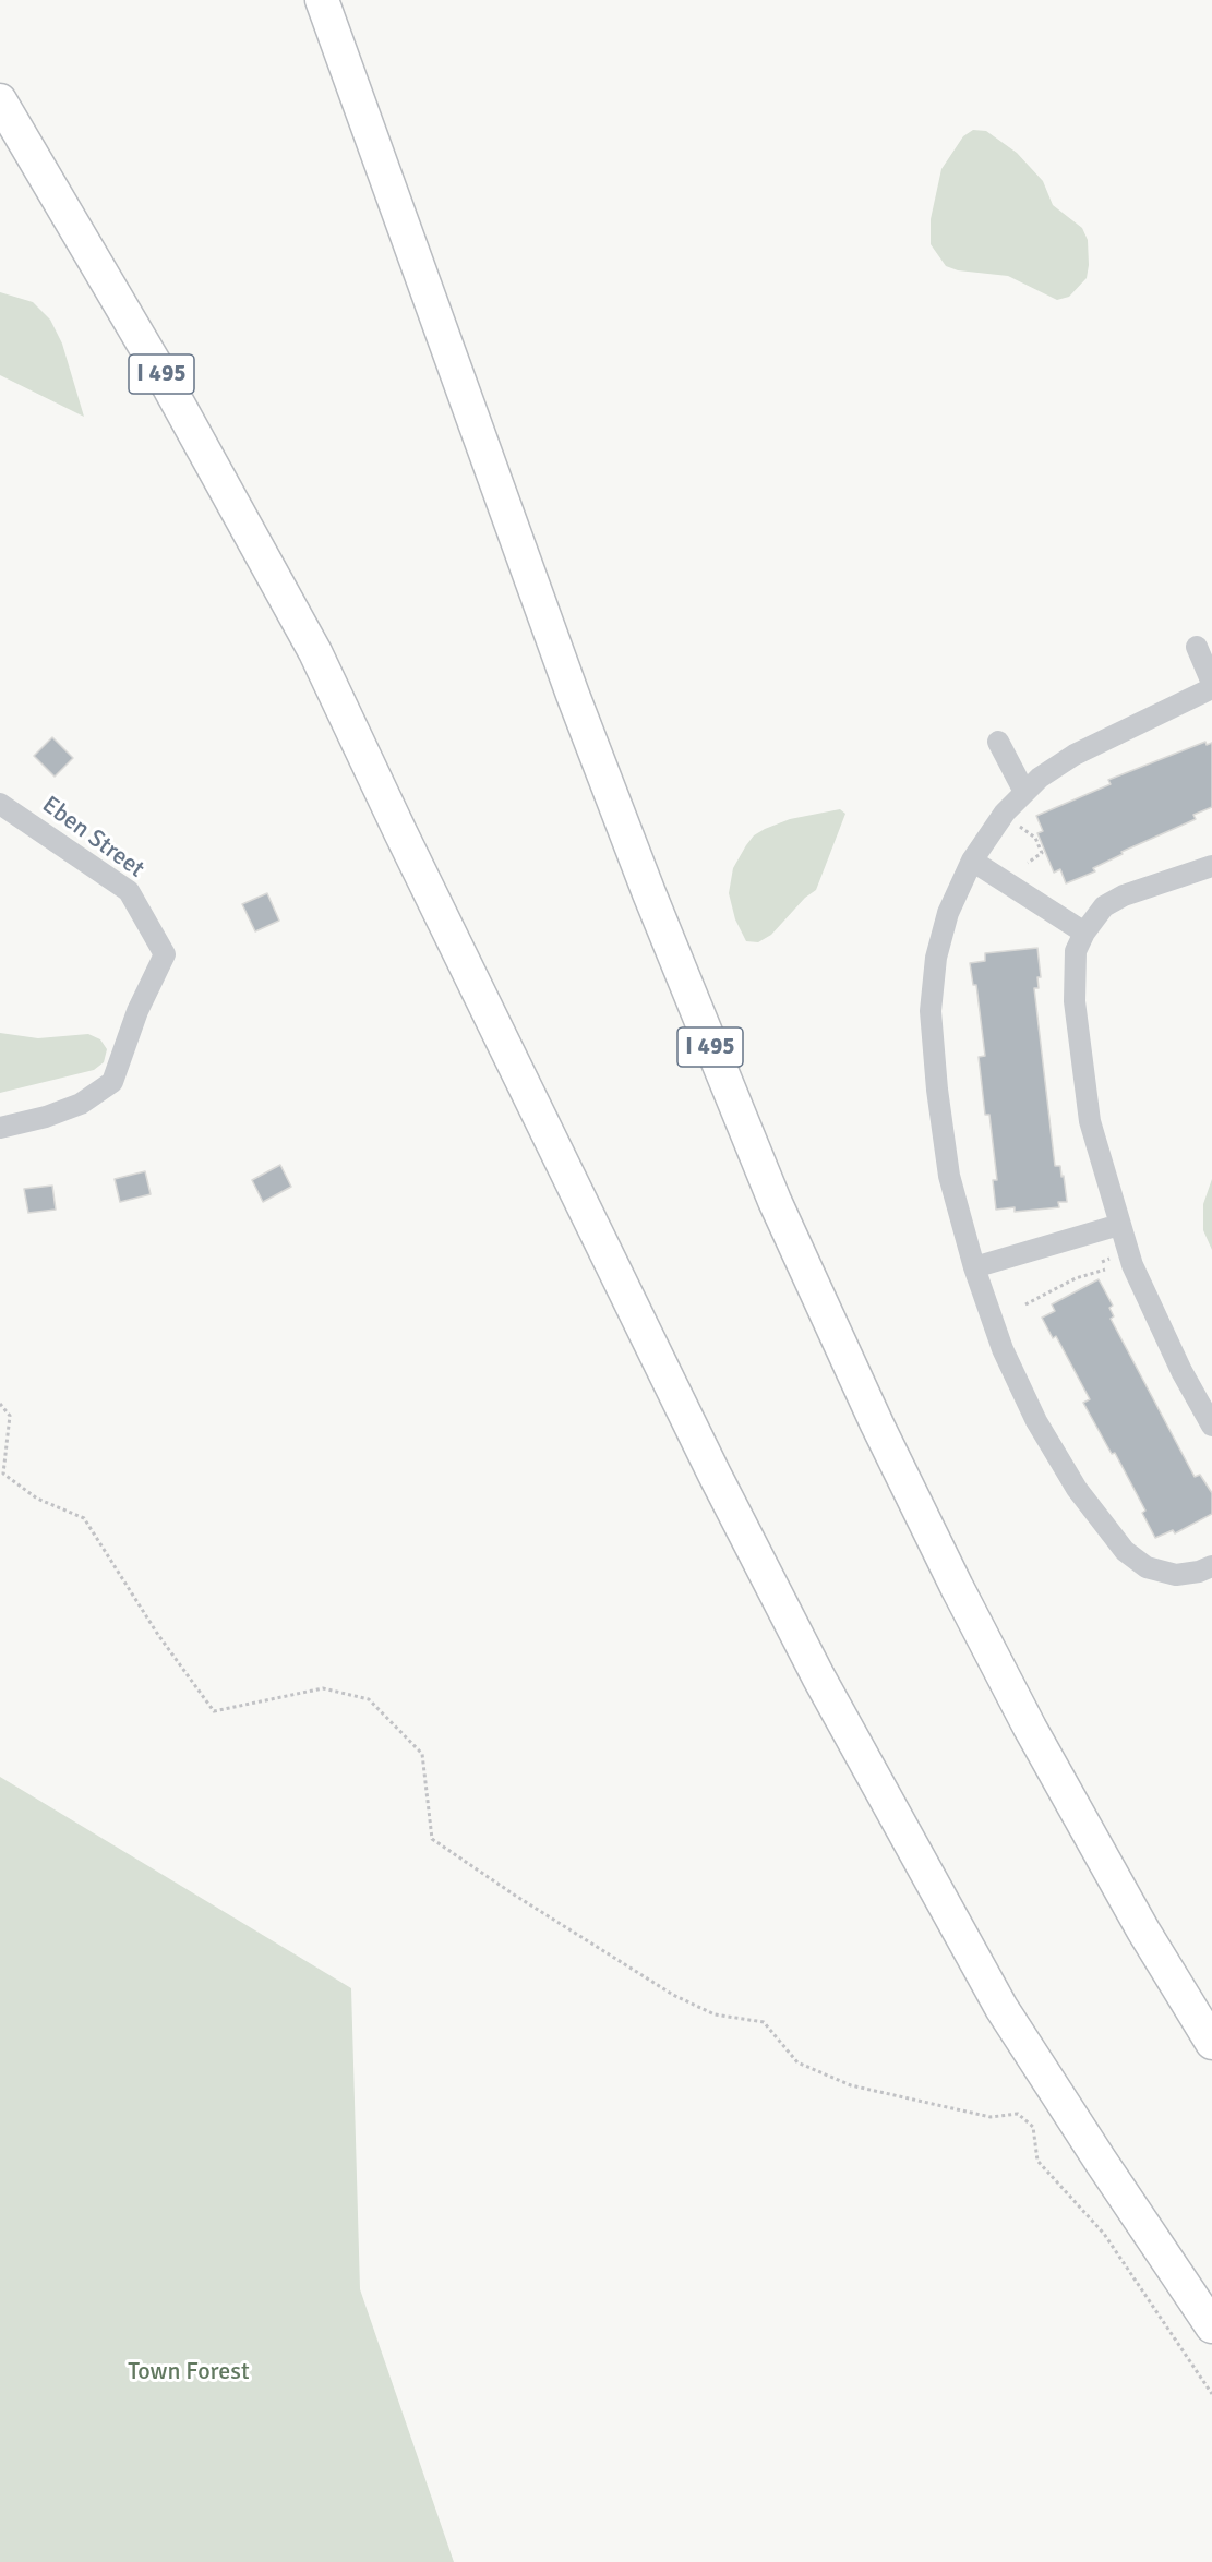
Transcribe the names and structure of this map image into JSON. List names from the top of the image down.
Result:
{
  "streets": {
    "highway": ["I 495"],
    "street": ["Eben Street"]
  },
  "parks": ["Town Forest"]
}
